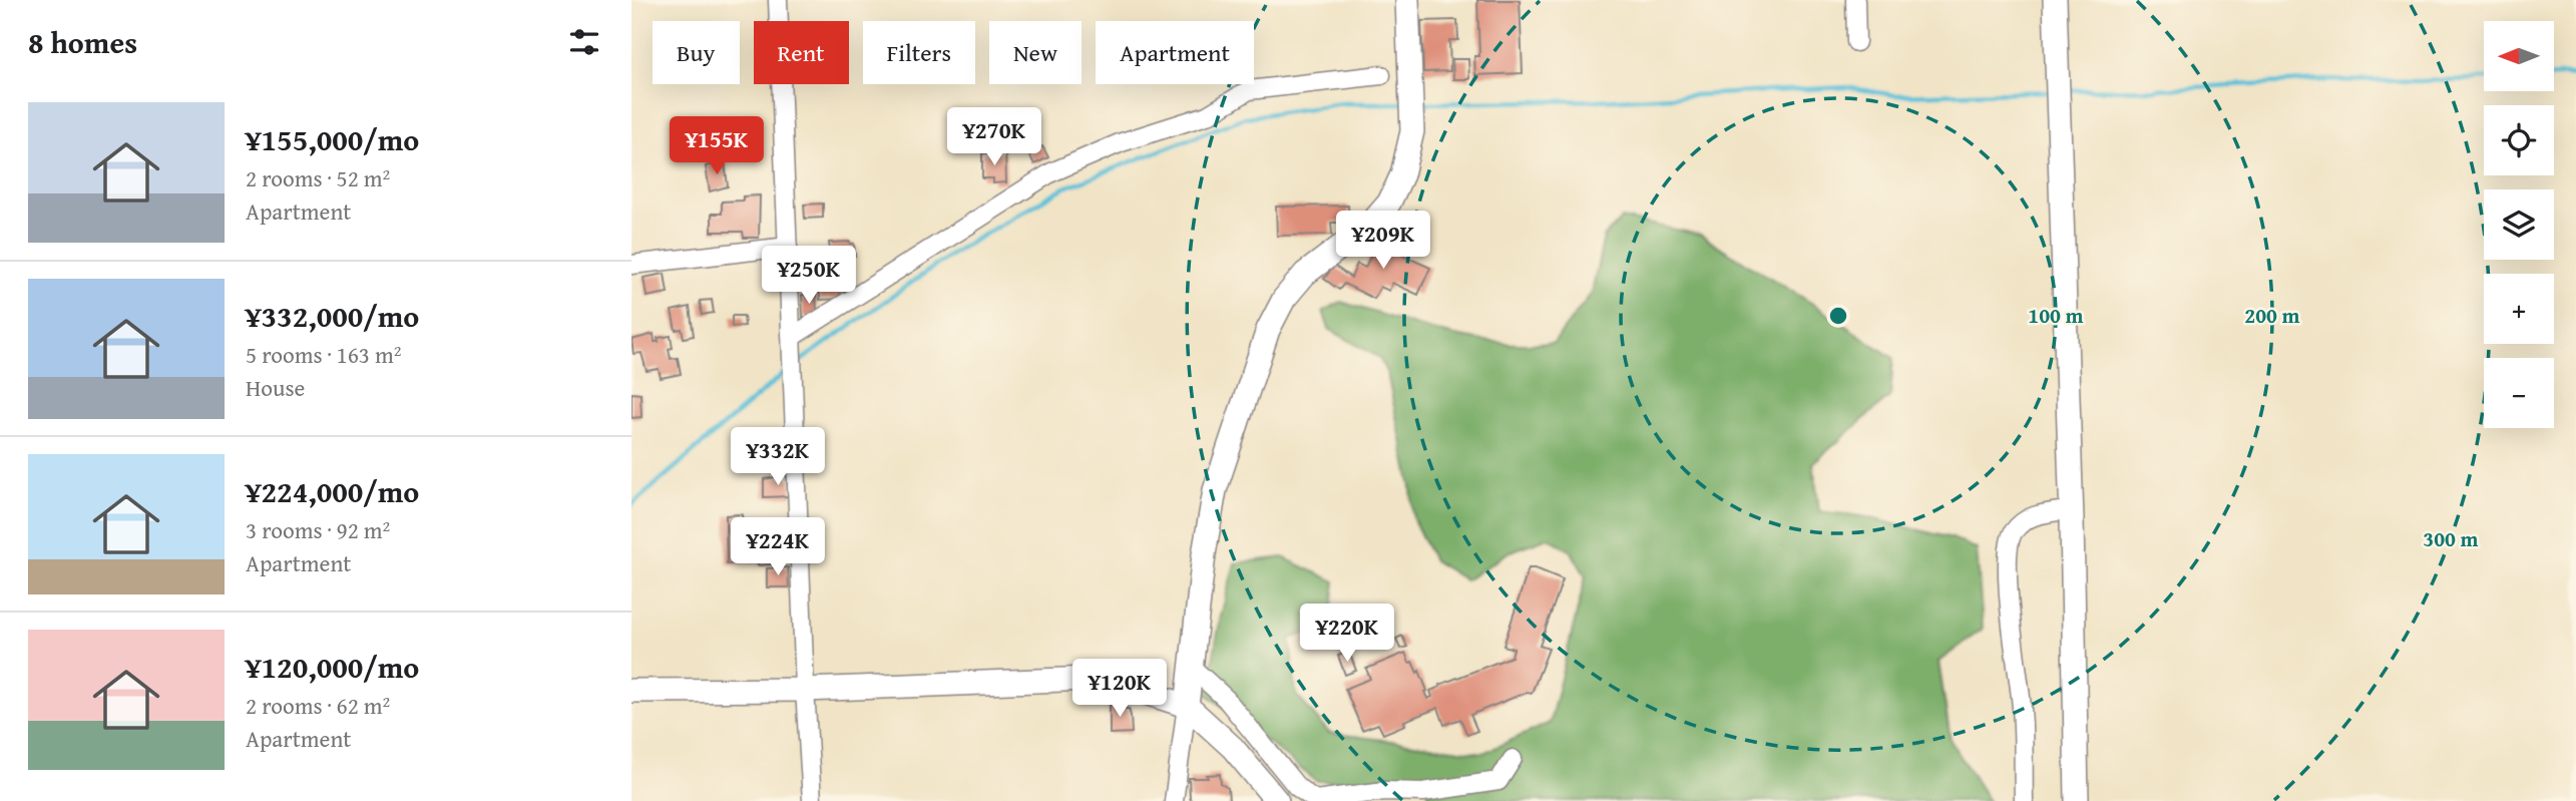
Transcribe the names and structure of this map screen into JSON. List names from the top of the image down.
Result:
{
  "north": "left",
  "page": {
    "heading": "8 homes",
    "map_buttons": ["+", "−"],
    "chip": [
      "Buy",
      "Rent",
      "Filters",
      "New",
      "Apartment"
    ],
    "list": [
      {
        "name": "¥155,000/mo",
        "note": "2 rooms · 52 m² · Apartment"
      },
      {
        "name": "¥332,000/mo",
        "note": "5 rooms · 163 m² · House"
      },
      {
        "name": "¥224,000/mo",
        "note": "3 rooms · 92 m² · Apartment"
      },
      {
        "name": "¥120,000/mo",
        "note": "2 rooms · 62 m² · Apartment"
      }
    ],
    "price": [
      "¥270K",
      "¥155K",
      "¥209K",
      "¥250K",
      "¥332K",
      "¥224K",
      "¥220K",
      "¥120K"
    ]
  },
  "rings": ["100 m", "200 m", "300 m"]
}
